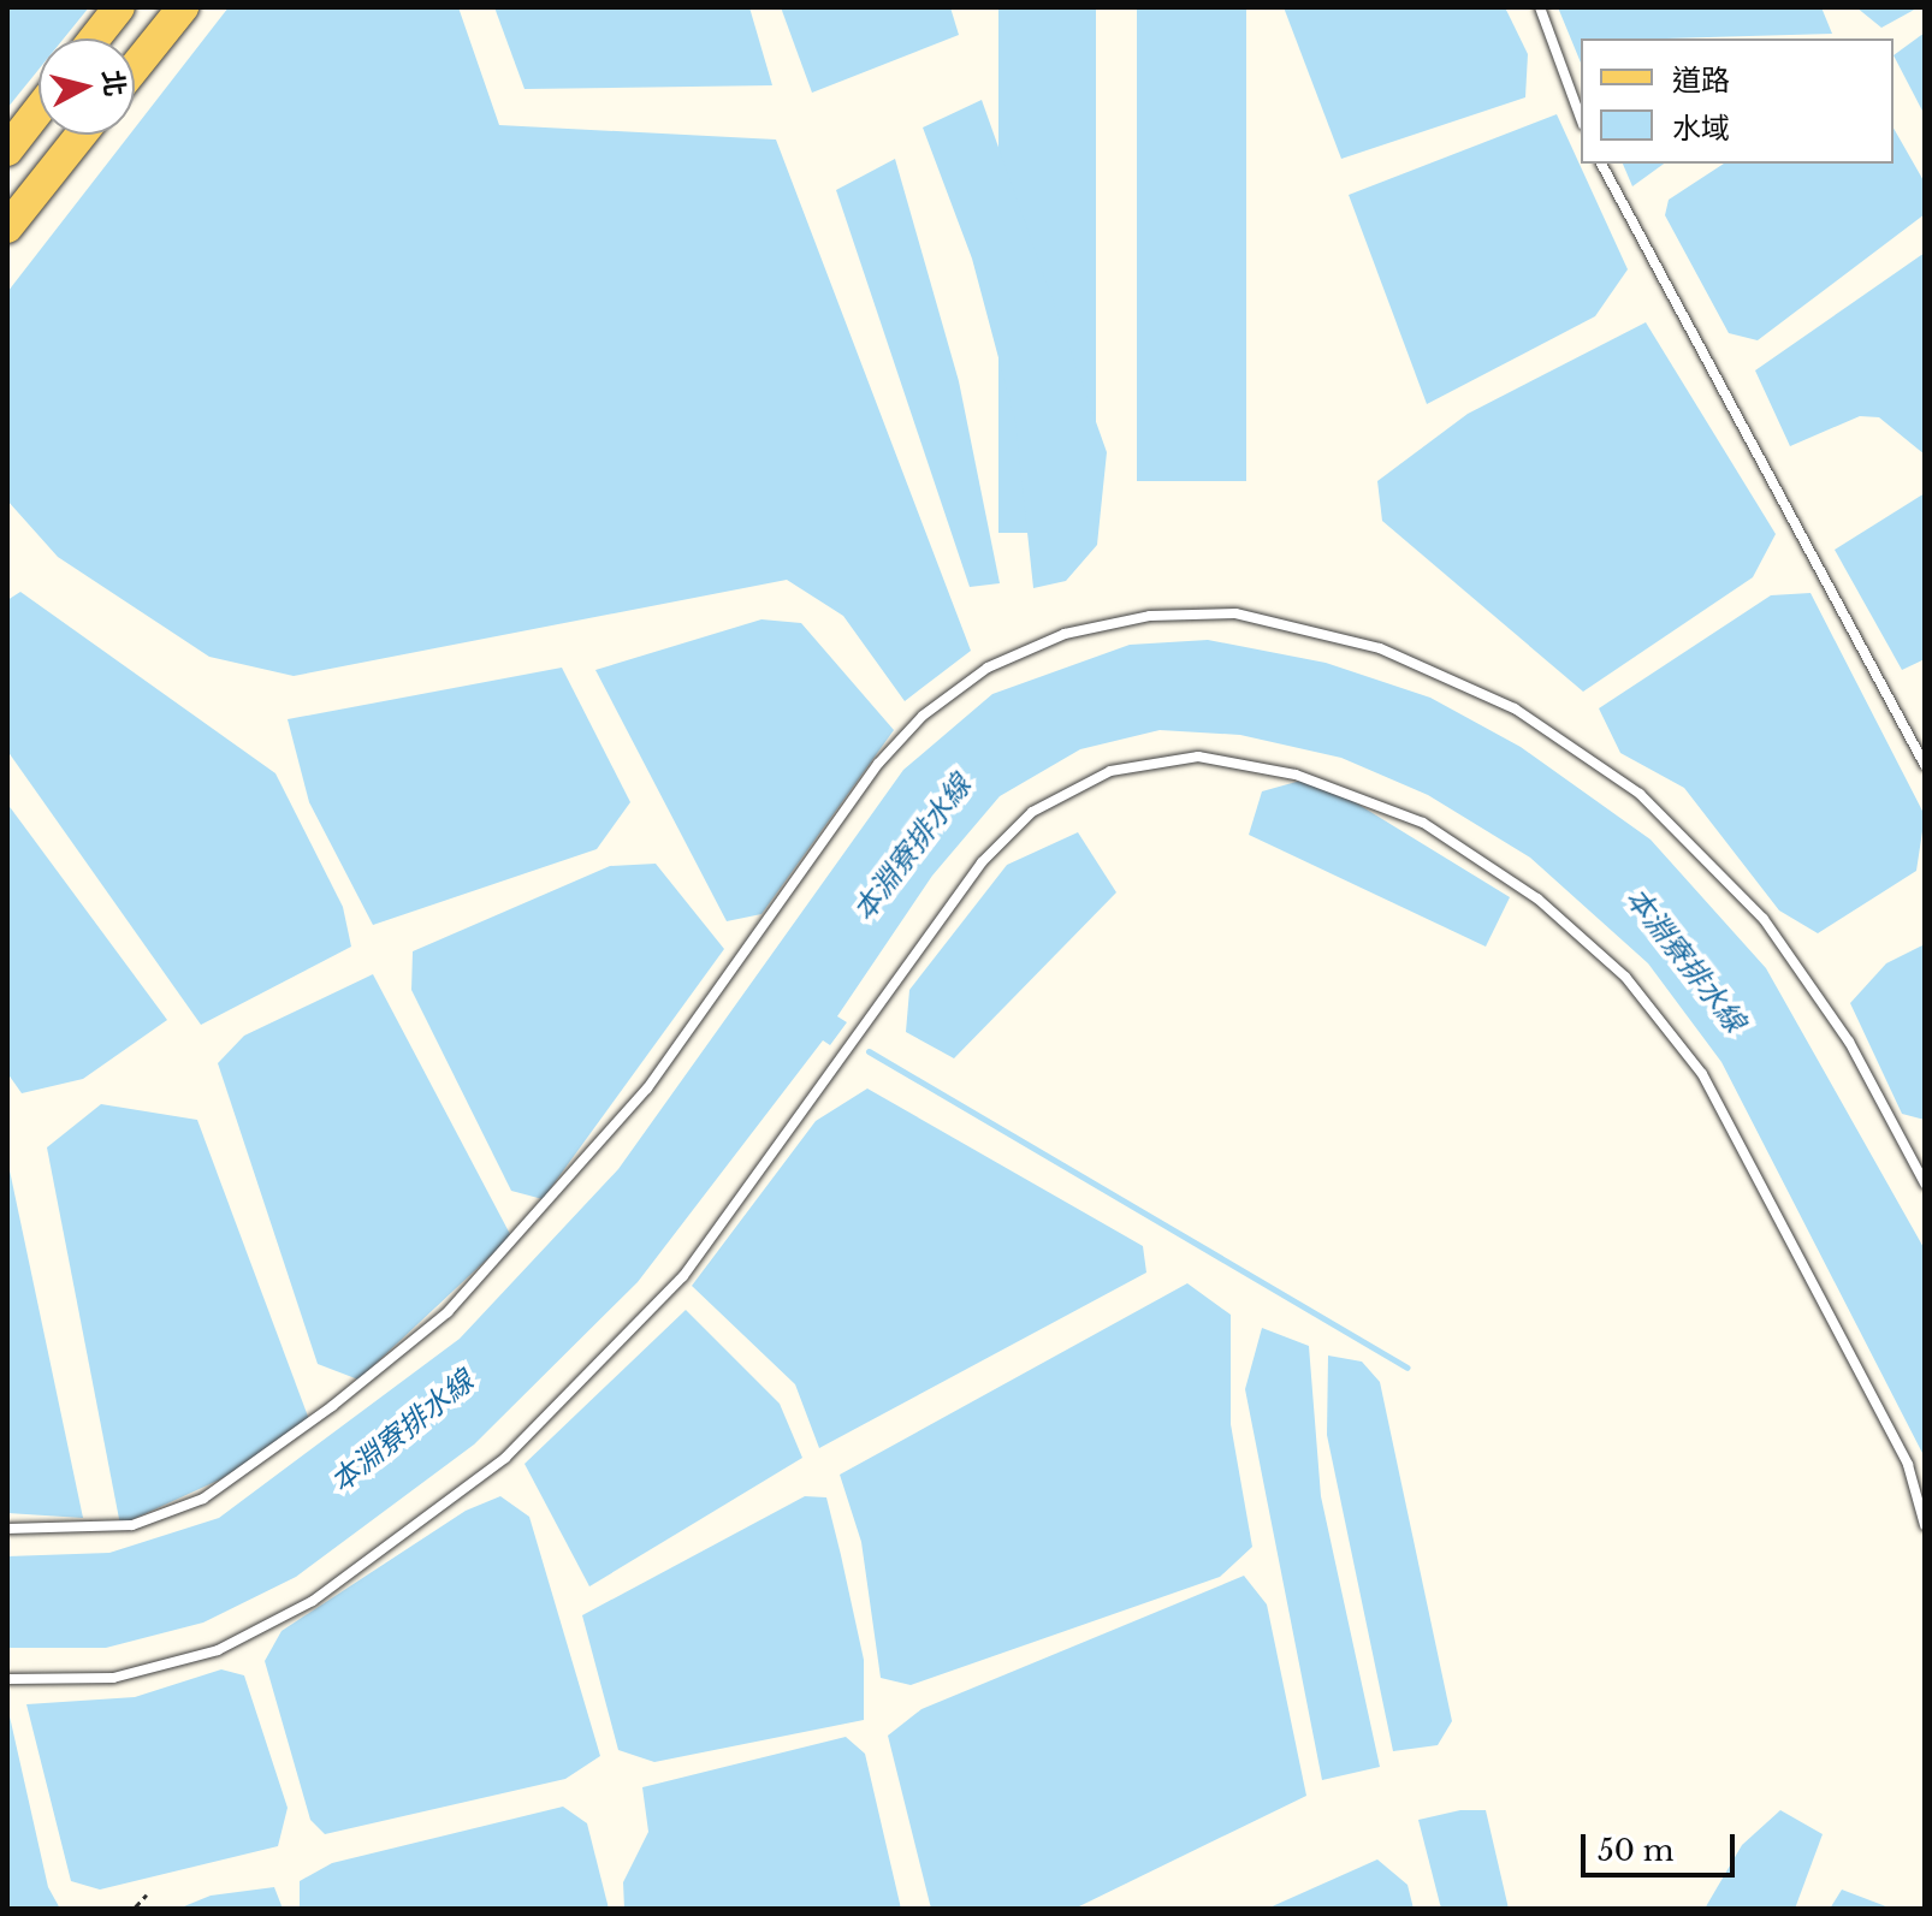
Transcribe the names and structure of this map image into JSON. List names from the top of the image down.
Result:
{
  "water": ["本淵寮排水線"],
  "legend": ["道路", "水域"],
  "scale_bar": "50 m",
  "north": "right"
}
